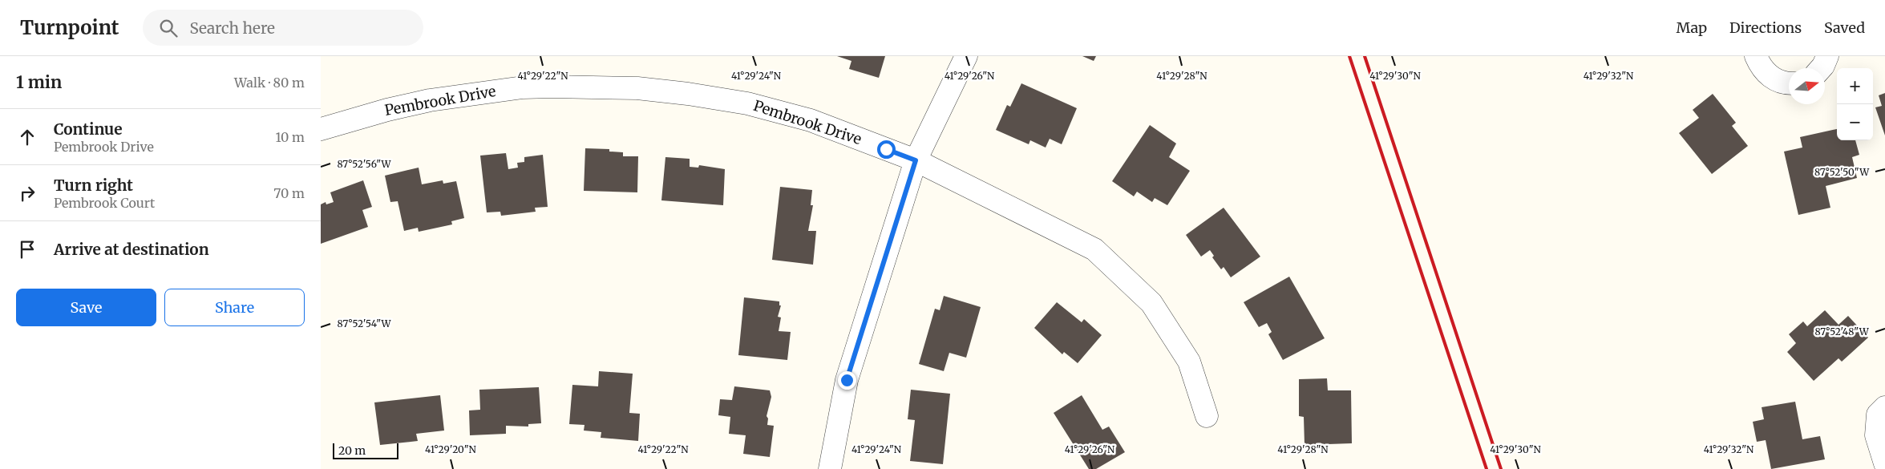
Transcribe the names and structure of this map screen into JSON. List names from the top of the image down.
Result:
{
  "streets": {
    "street": ["Pembrook Drive"]
  },
  "scale_bar": "20 m",
  "north": "right",
  "page": {
    "header": "Turnpoint",
    "search": "Search here",
    "nav": ["Map", "Directions", "Saved"],
    "heading": ["1 min", "Walk · 80 m"],
    "map_buttons": ["+", "−"],
    "list": [
      ["Continue", "Pembrook Drive", "10 m"],
      ["Turn right", "Pembrook Court", "70 m"],
      "Arrive at destination"
    ],
    "buttons": ["Save", "Share"],
    "scale": "20 m"
  },
  "coordinates": [
    "41°29'22\"N",
    "41°29'24\"N",
    "41°29'26\"N",
    "41°29'28\"N",
    "41°29'30\"N",
    "41°29'32\"N",
    "87°52'56\"W",
    "87°52'50\"W",
    "87°52'54\"W",
    "87°52'48\"W",
    "41°29'20\"N"
  ]
}
